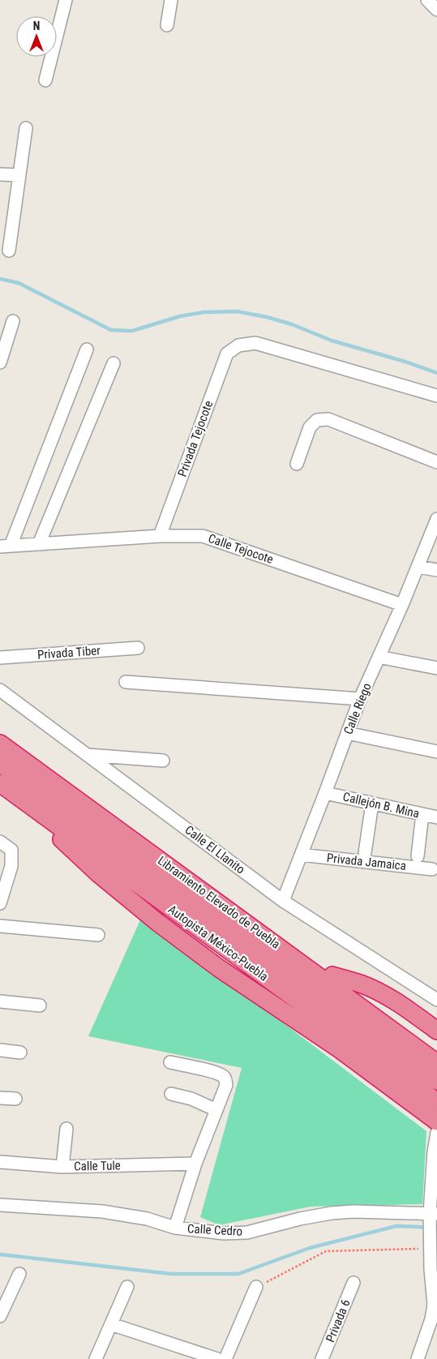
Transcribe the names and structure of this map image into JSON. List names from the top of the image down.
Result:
{
  "streets": {
    "highway": ["Libramiento Elevado de Puebla", "Autopista México-Puebla"],
    "street": [
      "Privada Tejocote",
      "Calle Tejocote",
      "Privada Tiber",
      "Calle Riego",
      "Callejón B. Mina",
      "Calle El Llanito",
      "Privada Jamaica",
      "Calle Tule",
      "Calle Cedro",
      "Privada 6"
    ]
  },
  "crossings": [
    ["Privada Tejocote", "Calle Tejocote"],
    ["Calle Tejocote", "Calle Riego"],
    ["Calle Riego", "Callejón B. Mina"],
    ["Calle Riego", "Calle El Llanito"],
    ["Calle Riego", "Privada Jamaica"]
  ],
  "north": "top"
}
